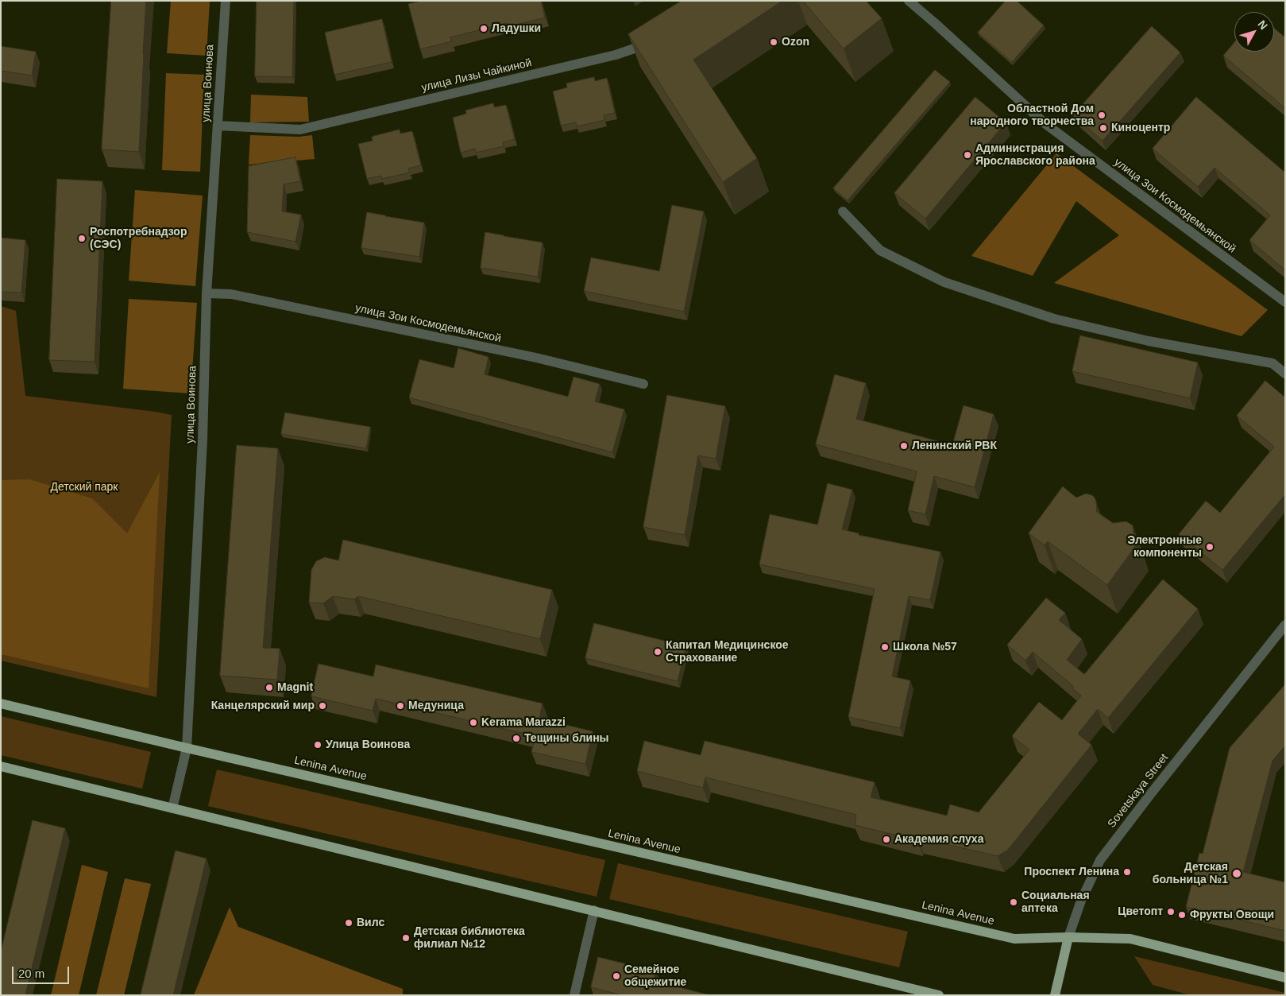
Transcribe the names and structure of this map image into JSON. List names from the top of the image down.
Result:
{
  "streets": {
    "main road": ["Lenina Avenue", "Sovetskaya Street"],
    "street": ["улица Лизы Чайкиной", "улица Воинова", "улица Зои Космодемьянской"]
  },
  "crossings": [
    ["улица Лизы Чайкиной", "улица Воинова"],
    ["улица Воинова", "улица Зои Космодемьянской"],
    ["улица Воинова", "Lenina Avenue"],
    ["Lenina Avenue", "Sovetskaya Street"]
  ],
  "parks": ["Детский парк"],
  "places": [
    "Ладушки",
    "Ozon",
    "Областной Дом народного творчества",
    "Киноцентр",
    "Администрация Ярославского района",
    "Роспотребнадзор (СЭС)",
    "Ленинский РВК",
    "Электронные компоненты",
    "Школа №57",
    "Капитал Медицинское Страхование",
    "Magnit",
    "Канцелярский мир",
    "Медуница",
    "Kerama Marazzi",
    "Тещины блины",
    "Улица Воинова",
    "Академия слуха",
    "Проспект Ленина",
    "Детская больница №1",
    "Социальная аптека",
    "Цветопт",
    "Фрукты Овощи",
    "Вилс",
    "Детская библиотека филиал №12",
    "Семейное общежитие"
  ],
  "scale_bar": "20 m",
  "north": "top right"
}
